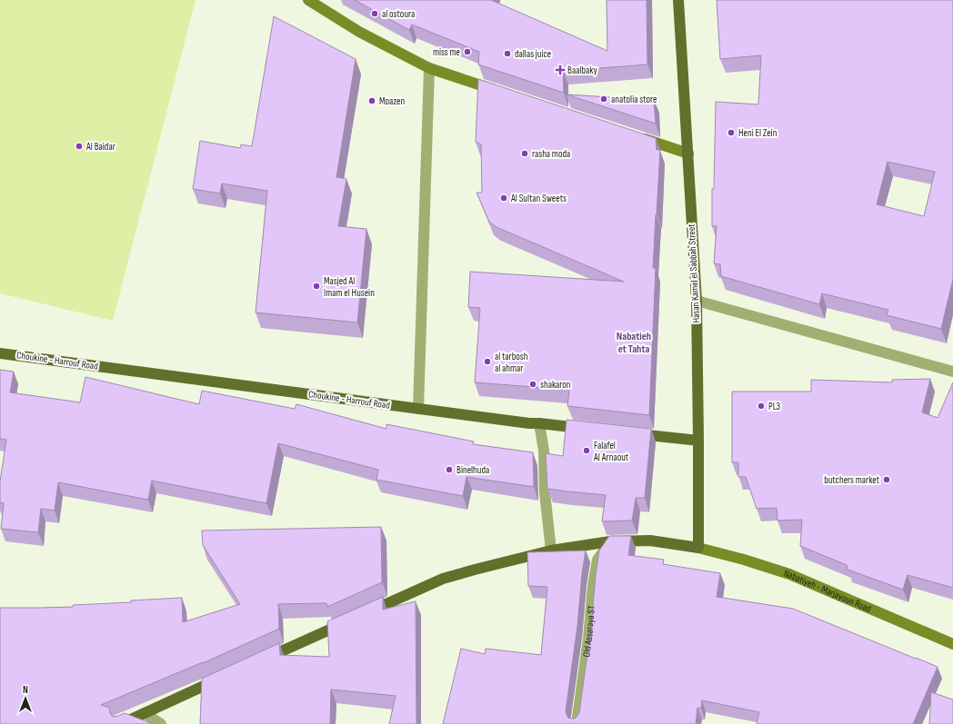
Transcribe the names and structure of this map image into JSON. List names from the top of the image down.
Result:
{
  "streets": {
    "main road": ["Hasan Kamel el Sabbah Street", "Choukine - Harrouf Road", "Nabatiyeh - Marjayoun Road"],
    "street": ["Old Assaraya ST"]
  },
  "crossings": [
    ["Hasan Kamel el Sabbah Street", "Nabatiyeh - Marjayoun Road"]
  ],
  "districts": ["Nabatieh et Tahta"],
  "places": {
    "other": [
      "al ostoura",
      "miss me",
      "dallas juice",
      "anatolia store",
      "Moazen",
      "Heni El Zein",
      "Al Baidar",
      "rasha moda",
      "Al Sultan Sweets",
      "Masjed Al Imam el Husein",
      "al tarbosh al ahmar",
      "shakaron",
      "PL3",
      "Falafel Al Arnaout",
      "Binelhuda",
      "butchers market"
    ],
    "health": ["Baalbaky"]
  },
  "north": "top"
}
